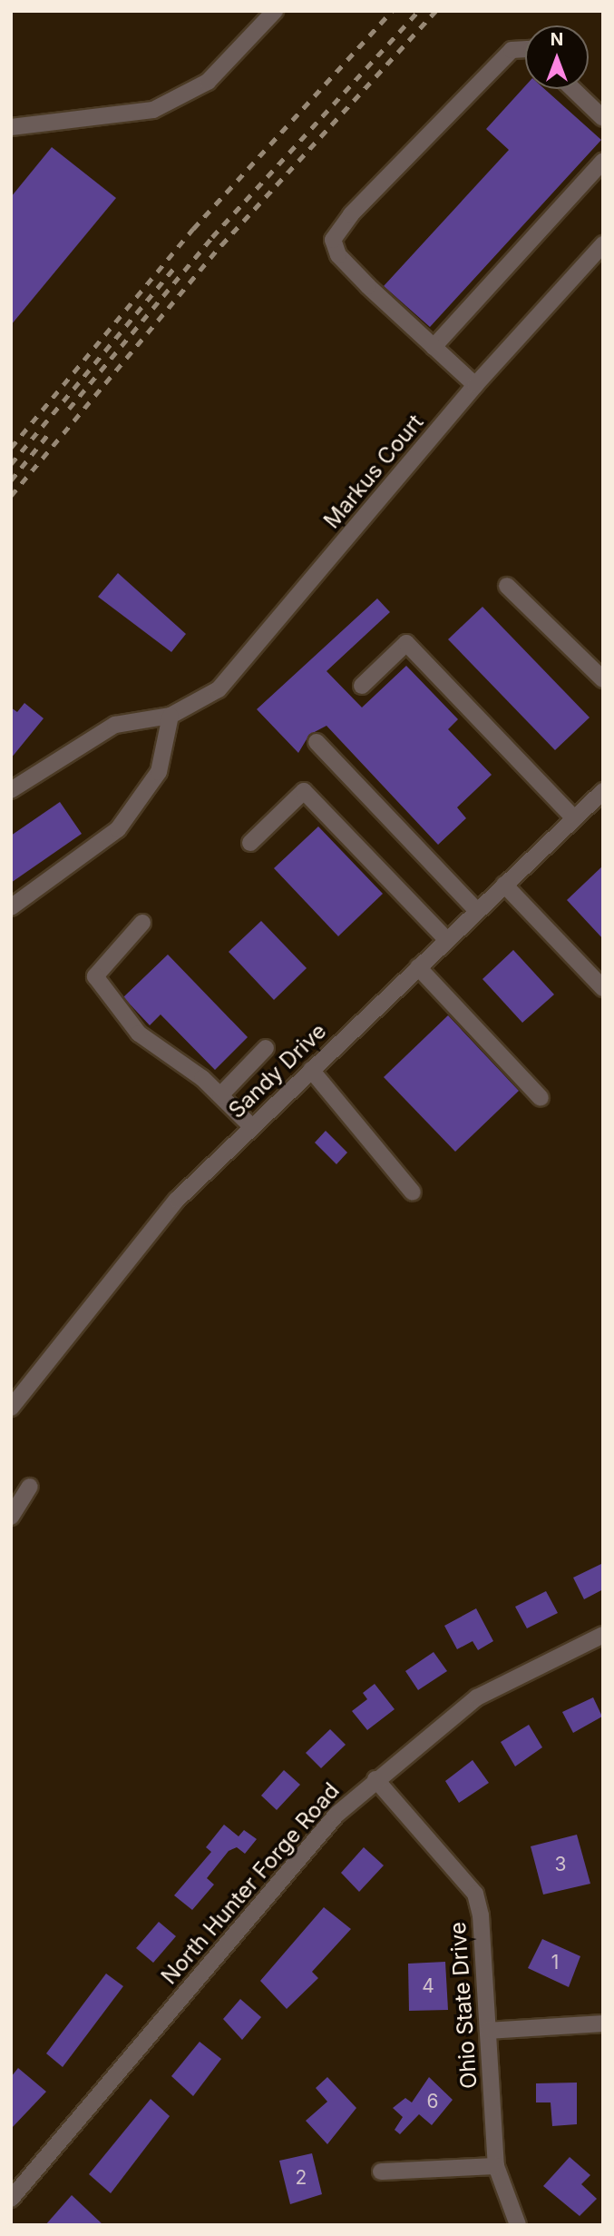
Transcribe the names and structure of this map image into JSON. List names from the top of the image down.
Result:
{
  "streets": {
    "street": [
      "Markus Court",
      "Sandy Drive",
      "North Hunter Forge Road",
      "Ohio State Drive"
    ]
  },
  "crossings": [
    ["North Hunter Forge Road", "Ohio State Drive"]
  ],
  "house_numbers": [
    "3",
    "1",
    "4",
    "6",
    "2"
  ],
  "north": "top"
}
